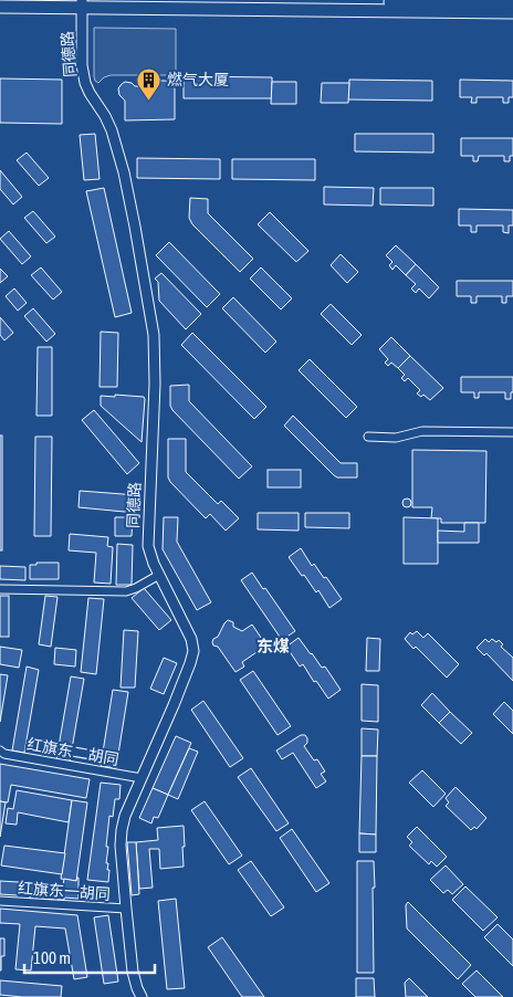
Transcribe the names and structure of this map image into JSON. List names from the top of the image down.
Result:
{
  "streets": {
    "street": ["同德路", "红旗东二胡同", "红旗东一胡同"]
  },
  "crossings": [
    ["同德路", "红旗东二胡同"],
    ["同德路", "红旗东一胡同"]
  ],
  "districts": ["东煤"],
  "places": {
    "building": ["燃气大厦"]
  },
  "scale_bar": "100 m"
}
